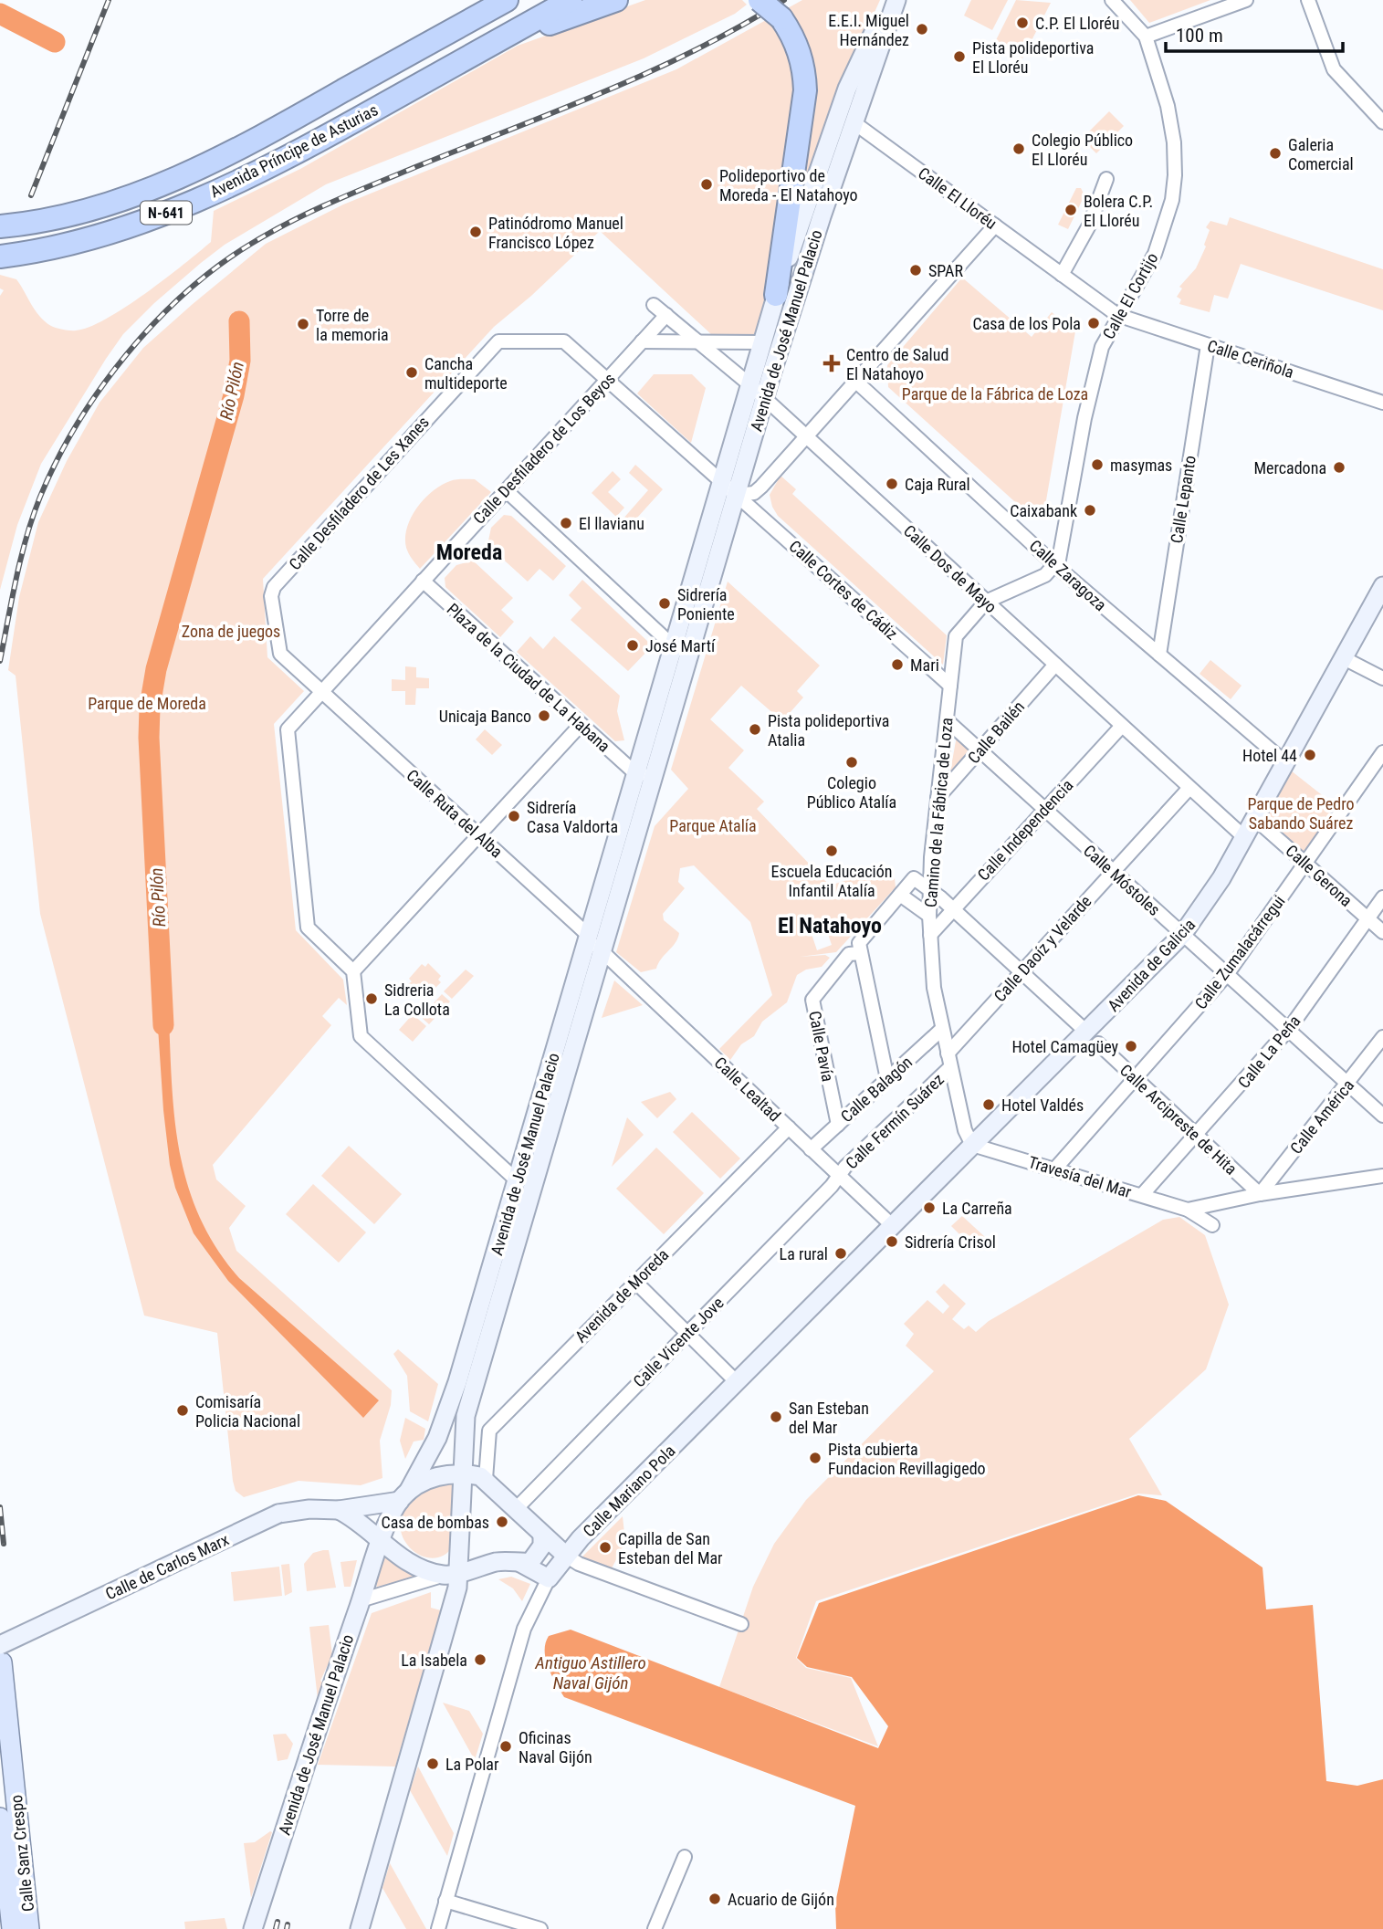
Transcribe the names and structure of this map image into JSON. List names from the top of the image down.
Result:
{
  "streets": {
    "highway": ["Avenida Príncipe de Asturias", "N-641"],
    "main road": [
      "Avenida de José Manuel Palacio",
      "Avenida de Galicia",
      "Calle Mariano Pola",
      "Calle de Carlos Marx",
      "Calle Sanz Crespo"
    ],
    "street": [
      "Calle El Lloréu",
      "Calle El Cortijo",
      "Calle Ceriñola",
      "Calle Desfiladero de Los Beyos",
      "Calle Desfiladero de Les Xanes",
      "Calle Lepanto",
      "Calle Dos de Mayo",
      "Calle Zaragoza",
      "Calle Cortes de Cádiz",
      "Plaza de la Ciudad de La Habana",
      "Calle Bailén",
      "Camino de la Fábrica de Loza",
      "Calle Ruta del Alba",
      "Calle Independencia",
      "Calle Gerona",
      "Calle Móstoles",
      "Calle Daoíz y Velarde",
      "Calle Zumalacárregui",
      "Calle Pavía",
      "Calle La Peña",
      "Calle Lealtad",
      "Calle Balagón",
      "Calle América",
      "Calle Arcipreste de Hita",
      "Calle Fermín Suárez",
      "Travesía del Mar",
      "Avenida de Moreda",
      "Calle Vicente Jove"
    ]
  },
  "crossings": [
    ["Calle El Lloréu", "Calle El Cortijo"],
    ["Calle El Lloréu", "Avenida de José Manuel Palacio"],
    ["Calle El Lloréu", "Calle Ceriñola"],
    ["Calle El Cortijo", "Calle Ceriñola"],
    ["Calle El Cortijo", "Calle Zaragoza"],
    ["Avenida de José Manuel Palacio", "Calle Desfiladero de Les Xanes"],
    ["Avenida de José Manuel Palacio", "Calle Dos de Mayo"],
    ["Avenida de José Manuel Palacio", "Calle Cortes de Cádiz"],
    ["Avenida de José Manuel Palacio", "Plaza de la Ciudad de La Habana"],
    ["Avenida de José Manuel Palacio", "Calle Ruta del Alba"],
    ["Avenida de José Manuel Palacio", "Calle Lealtad"],
    ["Avenida de José Manuel Palacio", "Calle de Carlos Marx"],
    ["Calle Ceriñola", "Calle Lepanto"],
    ["Calle Desfiladero de Los Beyos", "Calle Desfiladero de Les Xanes"],
    ["Calle Desfiladero de Los Beyos", "Calle Dos de Mayo"],
    ["Calle Desfiladero de Los Beyos", "Plaza de la Ciudad de La Habana"],
    ["Calle Desfiladero de Los Beyos", "Calle Ruta del Alba"],
    ["Calle Desfiladero de Les Xanes", "Calle Cortes de Cádiz"],
    ["Calle Desfiladero de Les Xanes", "Calle Ruta del Alba"],
    ["Calle Lepanto", "Calle Zaragoza"],
    ["Calle Dos de Mayo", "Calle Bailén"],
    ["Calle Dos de Mayo", "Camino de la Fábrica de Loza"],
    ["Calle Dos de Mayo", "Calle Independencia"],
    ["Calle Dos de Mayo", "Calle Daoíz y Velarde"],
    ["Calle Dos de Mayo", "Avenida de Galicia"],
    ["Calle Zaragoza", "Avenida de Galicia"],
    ["Calle Cortes de Cádiz", "Camino de la Fábrica de Loza"],
    ["Calle Bailén", "Camino de la Fábrica de Loza"],
    ["Calle Bailén", "Calle Móstoles"],
    ["Camino de la Fábrica de Loza", "Calle Independencia"],
    ["Camino de la Fábrica de Loza", "Calle Móstoles"],
    ["Camino de la Fábrica de Loza", "Calle Daoíz y Velarde"],
    ["Camino de la Fábrica de Loza", "Avenida de Galicia"],
    ["Camino de la Fábrica de Loza", "Calle Balagón"],
    ["Camino de la Fábrica de Loza", "Calle Arcipreste de Hita"],
    ["Camino de la Fábrica de Loza", "Calle Fermín Suárez"],
    ["Camino de la Fábrica de Loza", "Travesía del Mar"],
    ["Camino de la Fábrica de Loza", "Calle Mariano Pola"],
    ["Calle Independencia", "Calle Móstoles"],
    ["Calle Independencia", "Calle Arcipreste de Hita"],
    ["Calle Gerona", "Calle Zumalacárregui"],
    ["Calle Gerona", "Avenida de Galicia"],
    ["Calle Gerona", "Calle La Peña"],
    ["Calle Móstoles", "Calle Daoíz y Velarde"],
    ["Calle Móstoles", "Calle Zumalacárregui"],
    ["Calle Móstoles", "Avenida de Galicia"],
    ["Calle Móstoles", "Calle La Peña"],
    ["Calle Móstoles", "Calle América"],
    ["Calle Daoíz y Velarde", "Calle Arcipreste de Hita"],
    ["Calle Daoíz y Velarde", "Calle Fermín Suárez"],
    ["Calle Zumalacárregui", "Calle Arcipreste de Hita"],
    ["Calle Zumalacárregui", "Travesía del Mar"],
    ["Avenida de Galicia", "Calle Arcipreste de Hita"],
    ["Avenida de Galicia", "Travesía del Mar"],
    ["Avenida de Galicia", "Calle Mariano Pola"],
    ["Calle Pavía", "Calle Balagón"],
    ["Calle La Peña", "Calle Arcipreste de Hita"],
    ["Calle La Peña", "Travesía del Mar"],
    ["Calle Lealtad", "Calle Balagón"],
    ["Calle Lealtad", "Calle Fermín Suárez"],
    ["Calle Lealtad", "Avenida de Moreda"],
    ["Calle Lealtad", "Calle Vicente Jove"],
    ["Calle Lealtad", "Calle Mariano Pola"],
    ["Calle América", "Calle Arcipreste de Hita"],
    ["Calle América", "Travesía del Mar"],
    ["Calle Arcipreste de Hita", "Travesía del Mar"],
    ["Calle Fermín Suárez", "Calle Vicente Jove"],
    ["Travesía del Mar", "Calle Mariano Pola"],
    ["Calle de Carlos Marx", "Calle Sanz Crespo"]
  ],
  "districts": ["Moreda", "El Natahoyo"],
  "water": ["Río Pilón", "Antiguo Astillero Naval Gijón"],
  "parks": [
    "Parque de la Fábrica de Loza",
    "Zona de juegos",
    "Parque de Moreda",
    "Parque de Pedro Sabando Suárez",
    "Parque Atalía"
  ],
  "places": {
    "other": [
      "C.P. El Lloréu",
      "E.E.I. Miguel Hernández",
      "Pista polideportiva El Lloréu",
      "Colegio Público El Lloréu",
      "Galeria Comercial",
      "Polideportivo de Moreda - El Natahoyo",
      "Bolera C.P. El Lloréu",
      "Patinódromo Manuel Francisco López",
      "SPAR",
      "Casa de los Pola",
      "Torre de la memoria",
      "Cancha multideporte",
      "masymas",
      "Mercadona",
      "Caja Rural",
      "Caixabank",
      "El llavianu",
      "Sidrería Poniente",
      "José Martí",
      "Mari",
      "Unicaja Banco",
      "Pista polideportiva Atalia",
      "Hotel 44",
      "Colegio Público Atalía",
      "Sidrería Casa Valdorta",
      "Escuela Educación Infantil Atalía",
      "Sidreria La Collota",
      "Hotel Camagüey",
      "Hotel Valdés",
      "La Carreña",
      "Sidrería Crisol",
      "La rural",
      "Comisaría Policia Nacional",
      "San Esteban del Mar",
      "Pista cubierta Fundacion Revillagigedo",
      "Casa de bombas",
      "Capilla de San Esteban del Mar",
      "La Isabela",
      "Oficinas Naval Gijón",
      "La Polar",
      "Acuario de Gijón"
    ],
    "health": ["Centro de Salud El Natahoyo"]
  },
  "scale_bar": "100 m"
}
